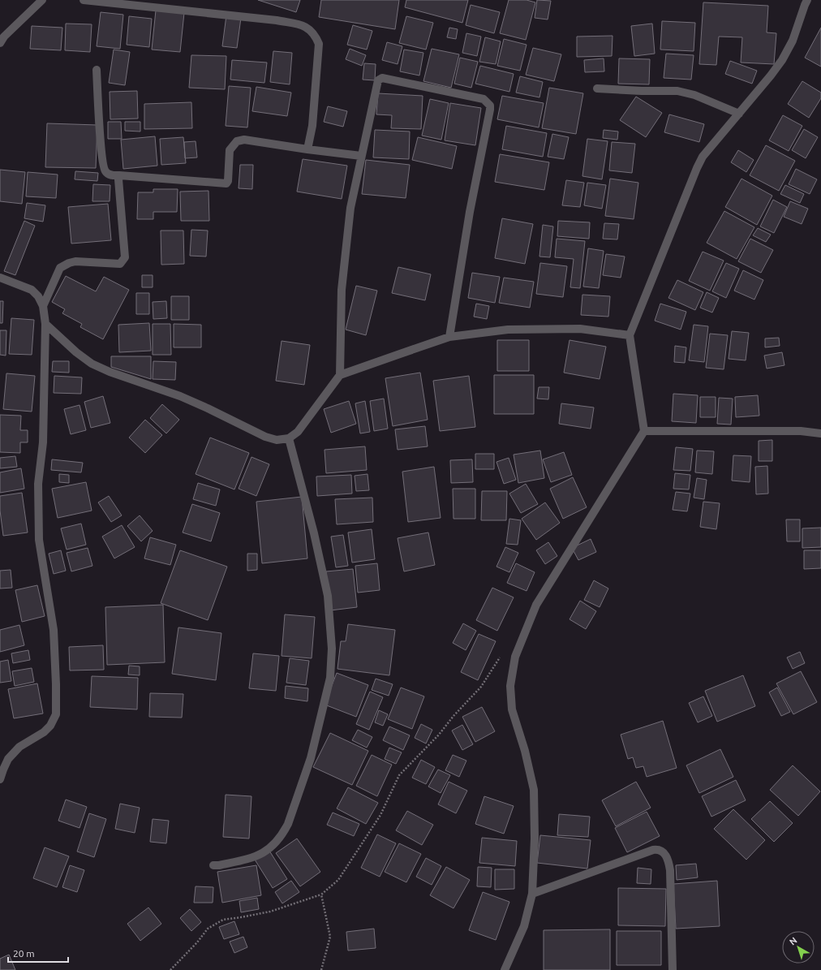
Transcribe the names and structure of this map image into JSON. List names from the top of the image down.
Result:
{
  "scale_bar": "20 m",
  "north": "top left"
}
